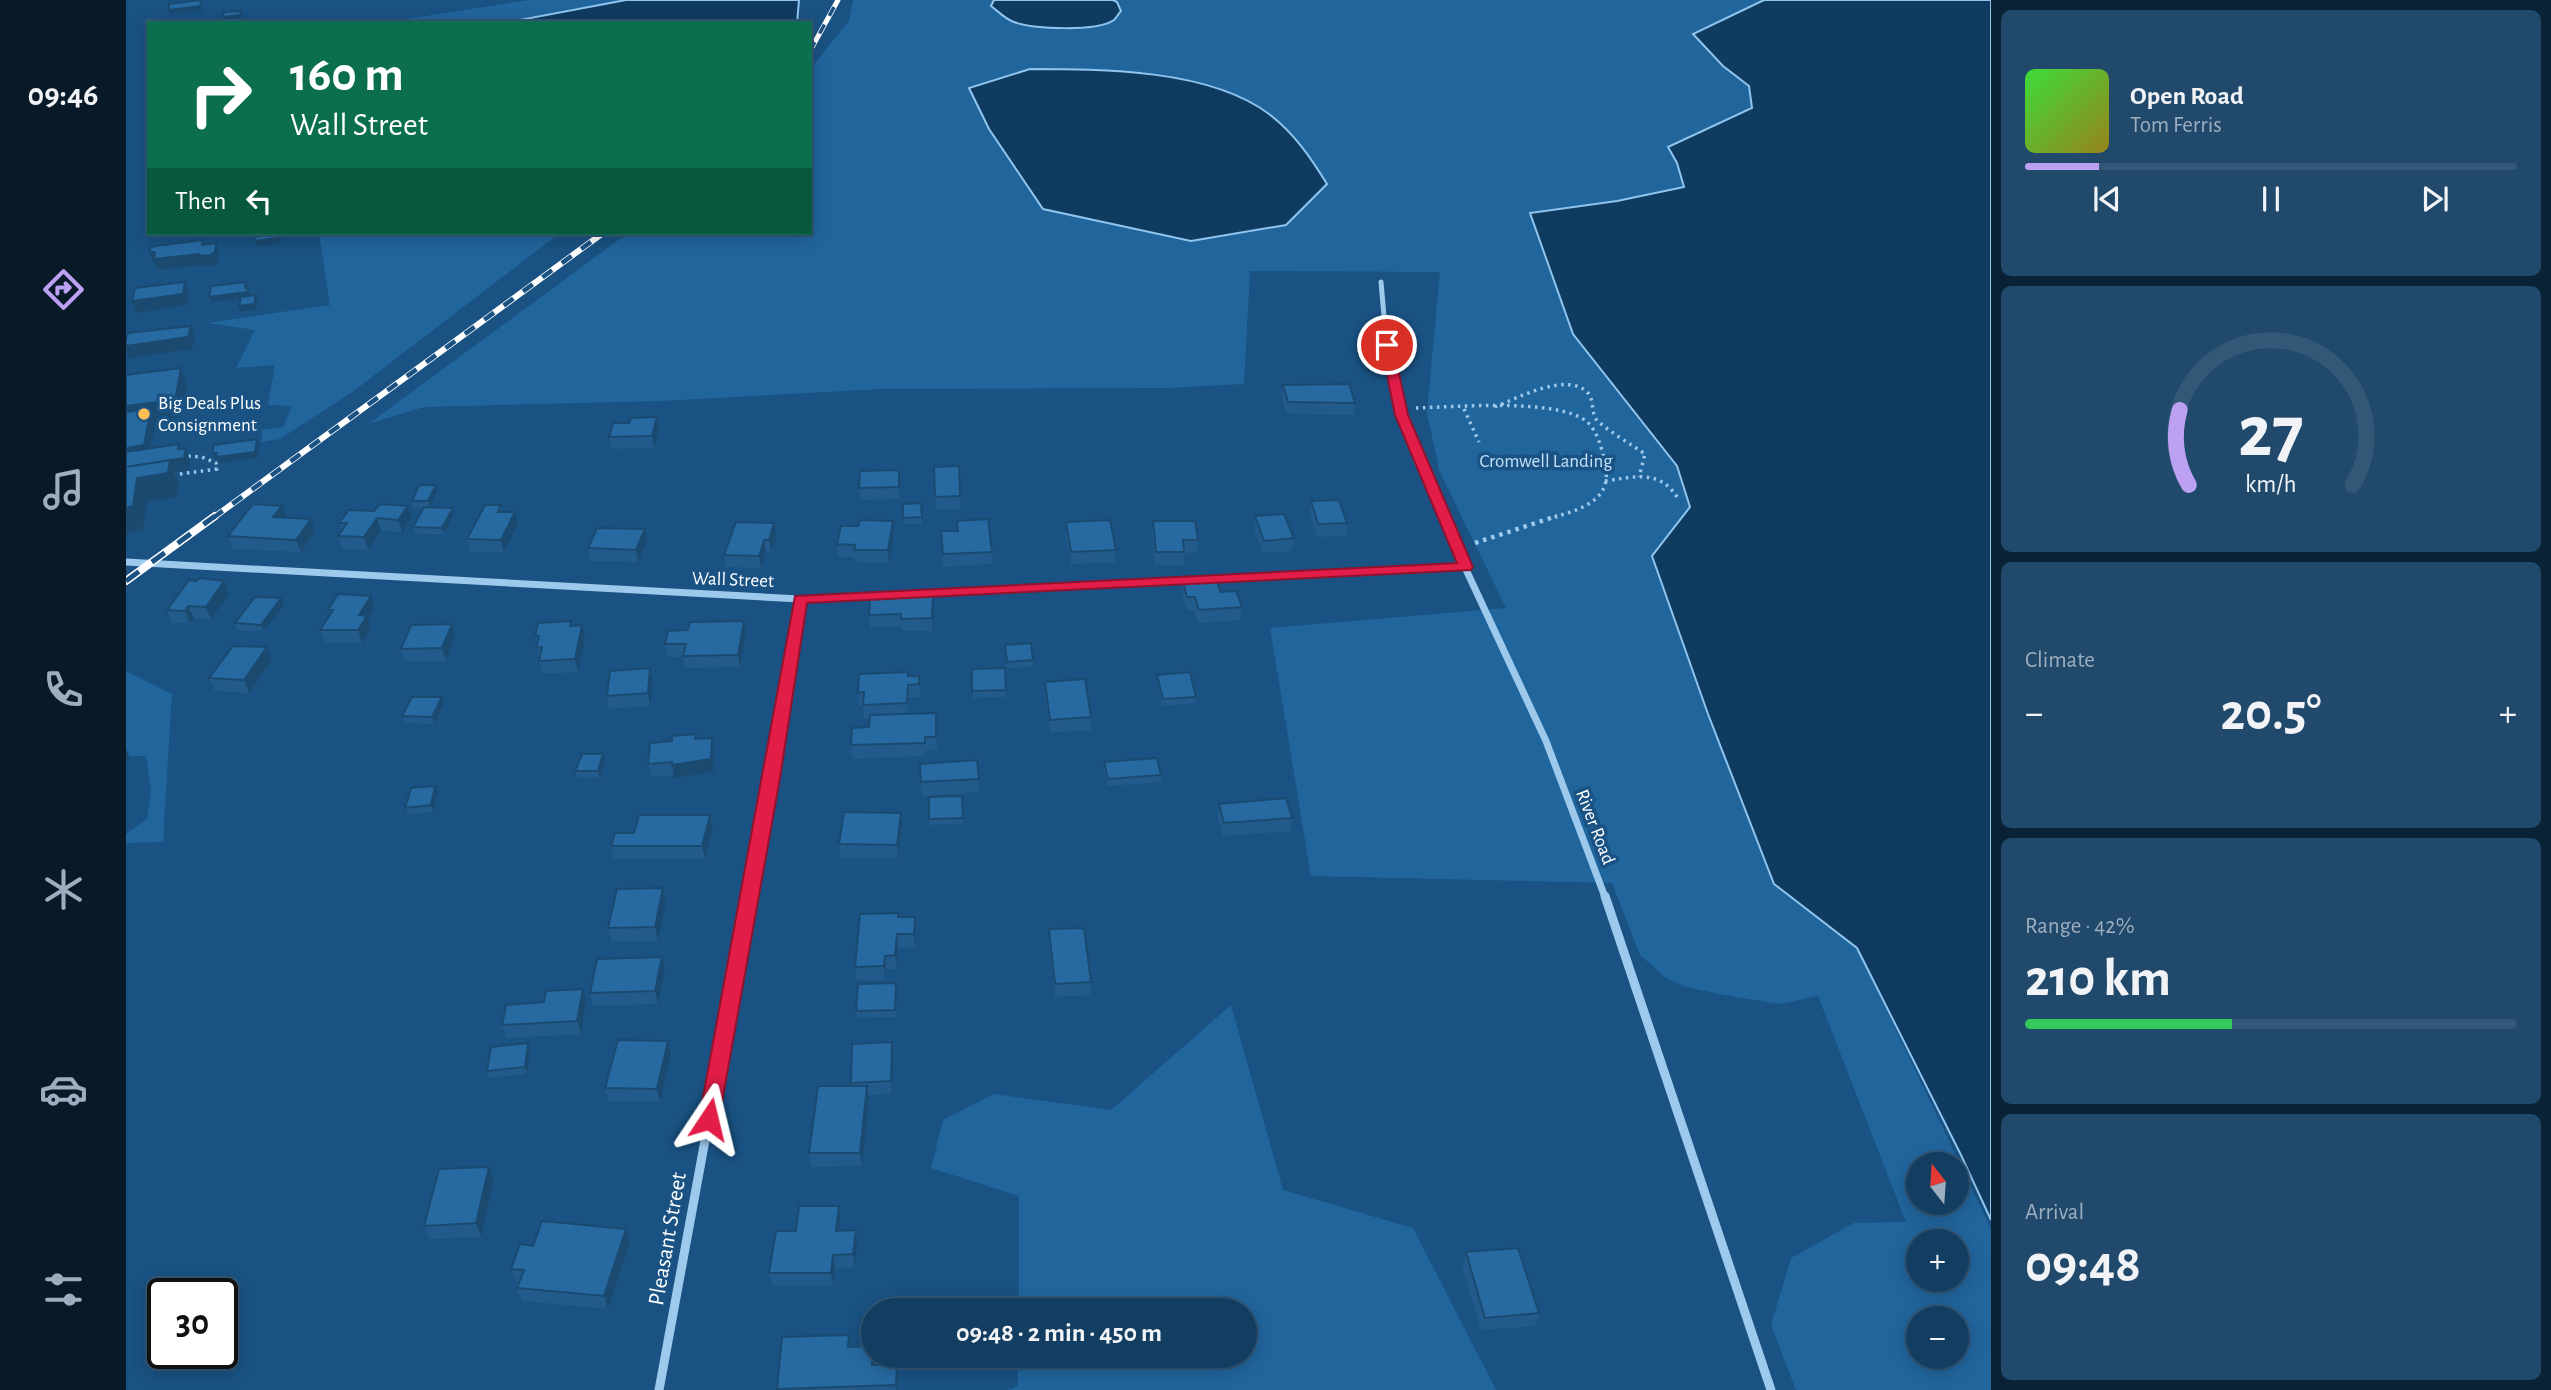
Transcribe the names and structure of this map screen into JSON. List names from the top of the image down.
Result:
{
  "streets": {
    "street": ["Wall Street", "River Road", "Pleasant Street"]
  },
  "crossings": [
    ["Wall Street", "River Road"],
    ["Wall Street", "Pleasant Street"]
  ],
  "parks": ["Cromwell Landing"],
  "places": ["Big Deals Plus Consignment"],
  "north": "top",
  "page": {
    "tabs": "09:46",
    "turn": ["160 m", "Wall Street"],
    "song": ["Open Road", "Tom Ferris"],
    "then": "Then",
    "tile": [
      "Climate",
      ["Range · 42%", "210 km"],
      ["Arrival", "09:48"]
    ],
    "heat": ["−", "20.5°", "+"],
    "map_buttons": ["+", "−"],
    "limit": "30",
    "trip": "09:48 · 2 min · 450 m",
    "gauge": ["27", "km/h"]
  }
}
